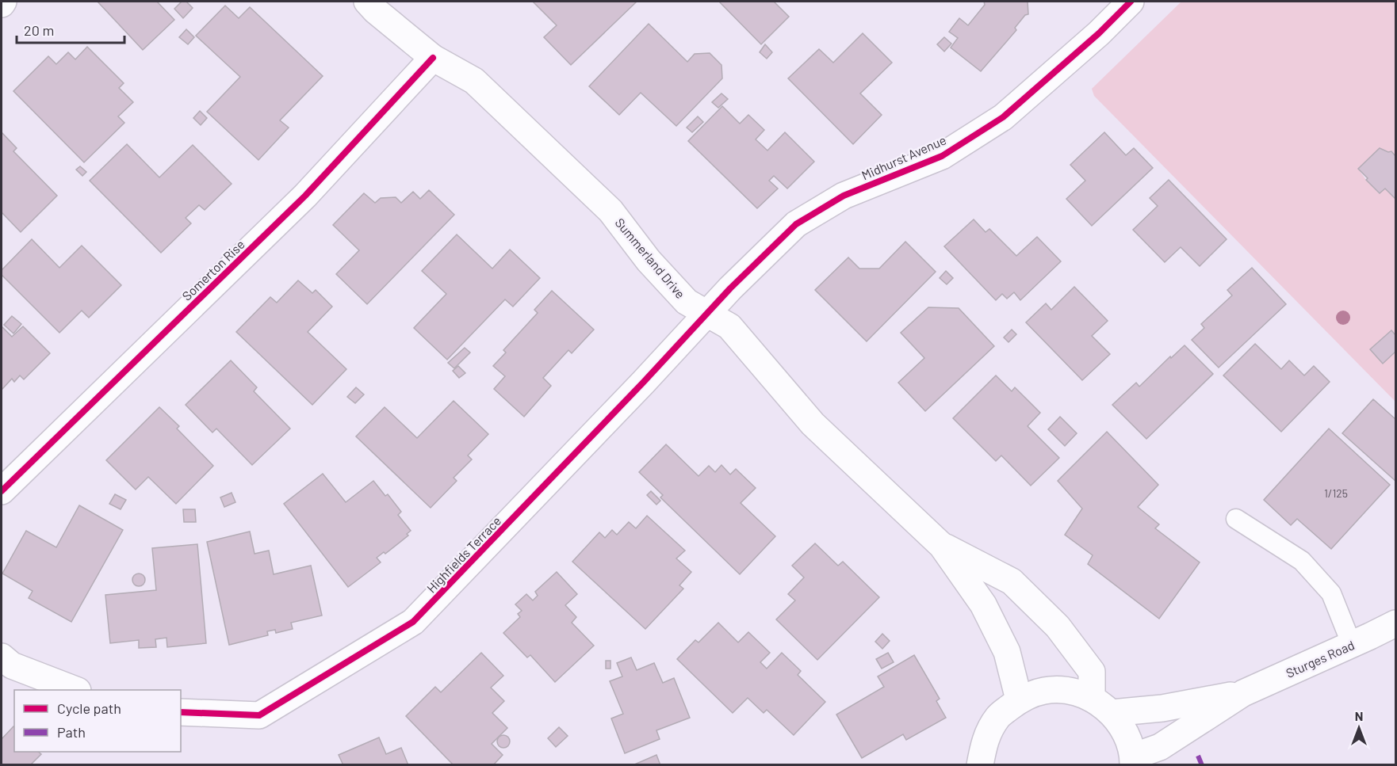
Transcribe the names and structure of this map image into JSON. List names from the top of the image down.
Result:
{
  "streets": {
    "street": [
      "Midhurst Avenue",
      "Summerland Drive",
      "Somerton Rise",
      "Highfields Terrace",
      "Sturges Road"
    ]
  },
  "crossings": [
    ["Midhurst Avenue", "Summerland Drive"],
    ["Midhurst Avenue", "Highfields Terrace"],
    ["Summerland Drive", "Somerton Rise"],
    ["Summerland Drive", "Highfields Terrace"],
    ["Summerland Drive", "Sturges Road"]
  ],
  "house_numbers": ["1/125"],
  "legend": ["Cycle path", "Path"],
  "scale_bar": "20 m",
  "north": "top"
}
